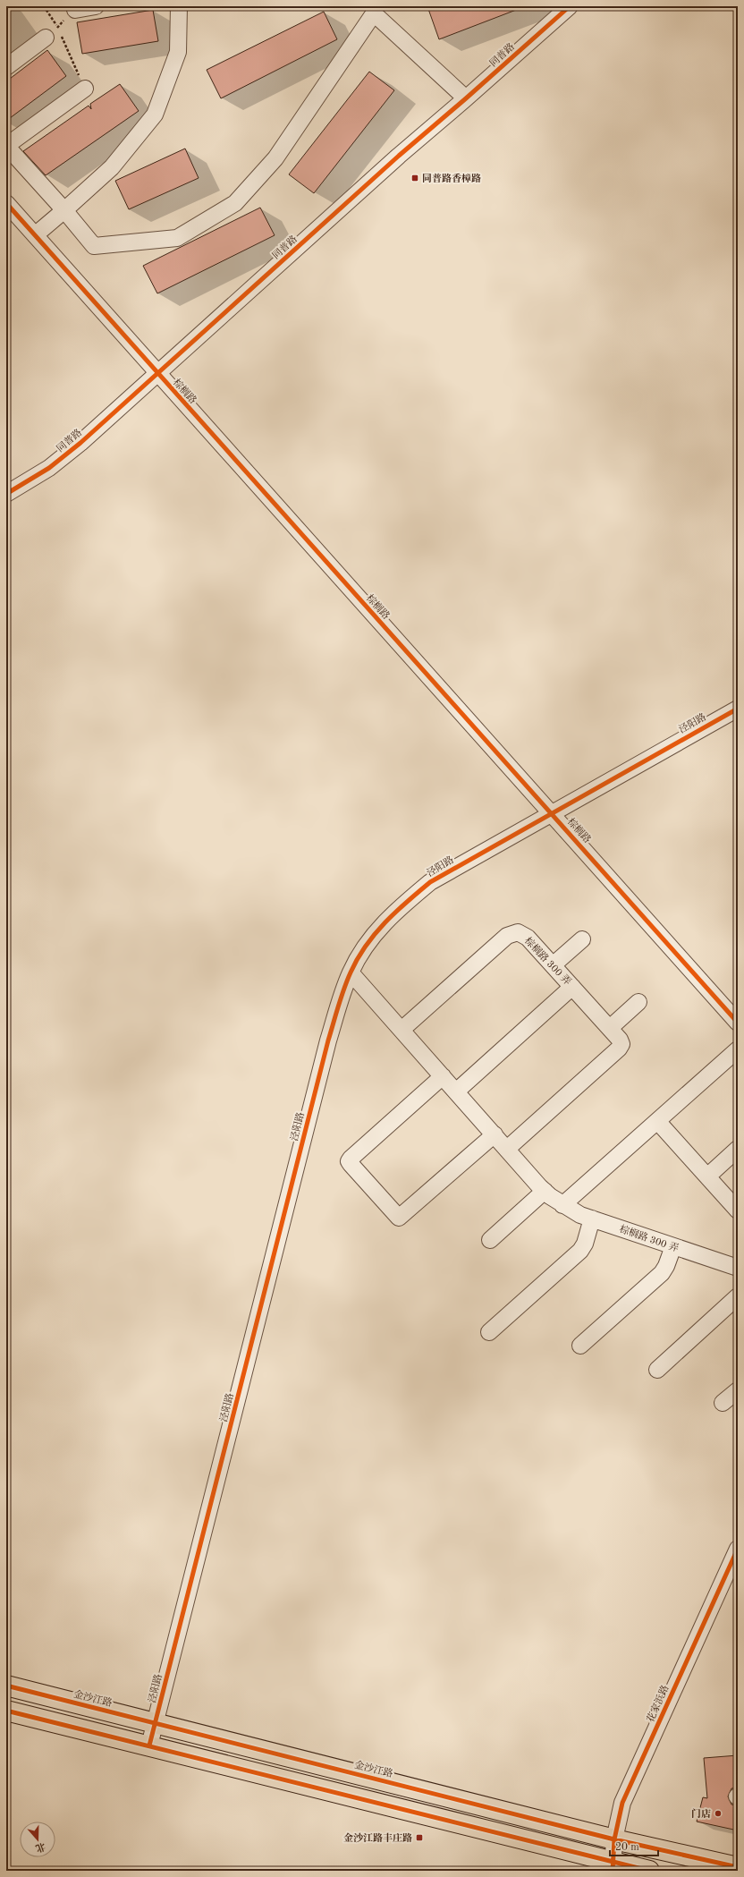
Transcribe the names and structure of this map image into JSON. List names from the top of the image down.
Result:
{
  "streets": {
    "main road": ["金沙江路"],
    "street": [
      "同普路",
      "棕榈路",
      "泾阳路",
      "棕榈路 300 弄",
      "花家浜路"
    ]
  },
  "crossings": [
    ["同普路", "棕榈路"],
    ["棕榈路", "泾阳路"],
    ["泾阳路", "金沙江路"],
    ["金沙江路", "花家浜路"]
  ],
  "places": {
    "transit": ["同普路香樟路", "金沙江路丰庄路"],
    "other": ["门店"]
  },
  "scale_bar": "20 m",
  "north": "bottom"
}
